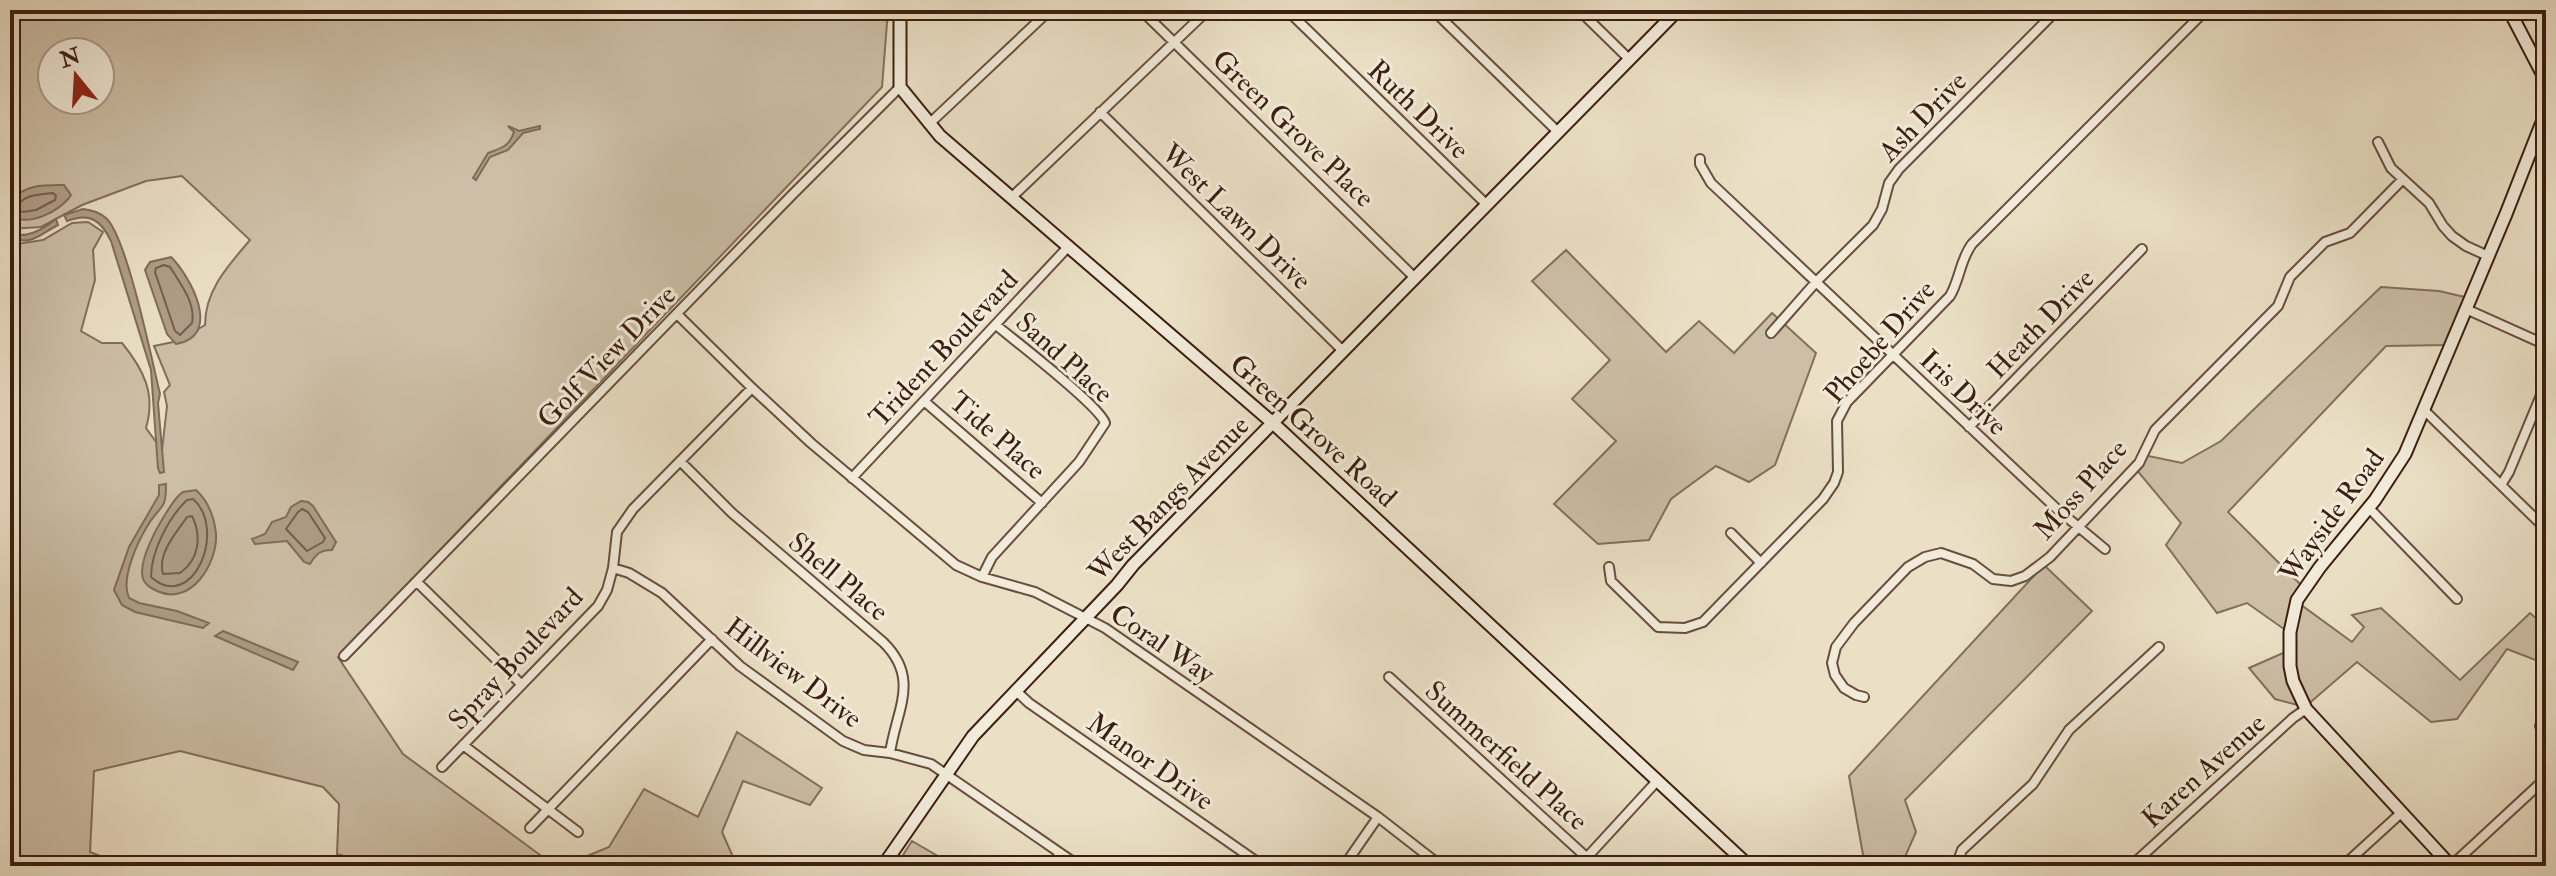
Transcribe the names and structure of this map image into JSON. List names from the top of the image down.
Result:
{
  "streets": {
    "street": [
      "Ruth Drive",
      "Ash Drive",
      "Green Grove Place",
      "West Lawn Drive",
      "Heath Drive",
      "Phoebe Drive",
      "Trident Boulevard",
      "Golf View Drive",
      "Sand Place",
      "Iris Drive",
      "Green Grove Road",
      "Tide Place",
      "Moss Place",
      "West Bangs Avenue",
      "Wayside Road",
      "Shell Place",
      "Coral Way",
      "Spray Boulevard",
      "Hillview Drive",
      "Summerfield Place",
      "Manor Drive",
      "Karen Avenue"
    ]
  },
  "crossings": [
    ["Ruth Drive", "West Bangs Avenue"],
    ["Ash Drive", "Iris Drive"],
    ["Green Grove Place", "West Bangs Avenue"],
    ["West Lawn Drive", "West Bangs Avenue"],
    ["Heath Drive", "Iris Drive"],
    ["Phoebe Drive", "Iris Drive"],
    ["Trident Boulevard", "Sand Place"],
    ["Trident Boulevard", "Green Grove Road"],
    ["Trident Boulevard", "Tide Place"],
    ["Trident Boulevard", "Coral Way"],
    ["Golf View Drive", "Green Grove Road"],
    ["Golf View Drive", "Coral Way"],
    ["Sand Place", "Tide Place"],
    ["Iris Drive", "Moss Place"],
    ["Green Grove Road", "West Bangs Avenue"],
    ["West Bangs Avenue", "Coral Way"],
    ["West Bangs Avenue", "Hillview Drive"],
    ["West Bangs Avenue", "Manor Drive"],
    ["Wayside Road", "Karen Avenue"],
    ["Shell Place", "Spray Boulevard"],
    ["Shell Place", "Hillview Drive"],
    ["Coral Way", "Spray Boulevard"],
    ["Spray Boulevard", "Hillview Drive"]
  ],
  "north": "top"
}
